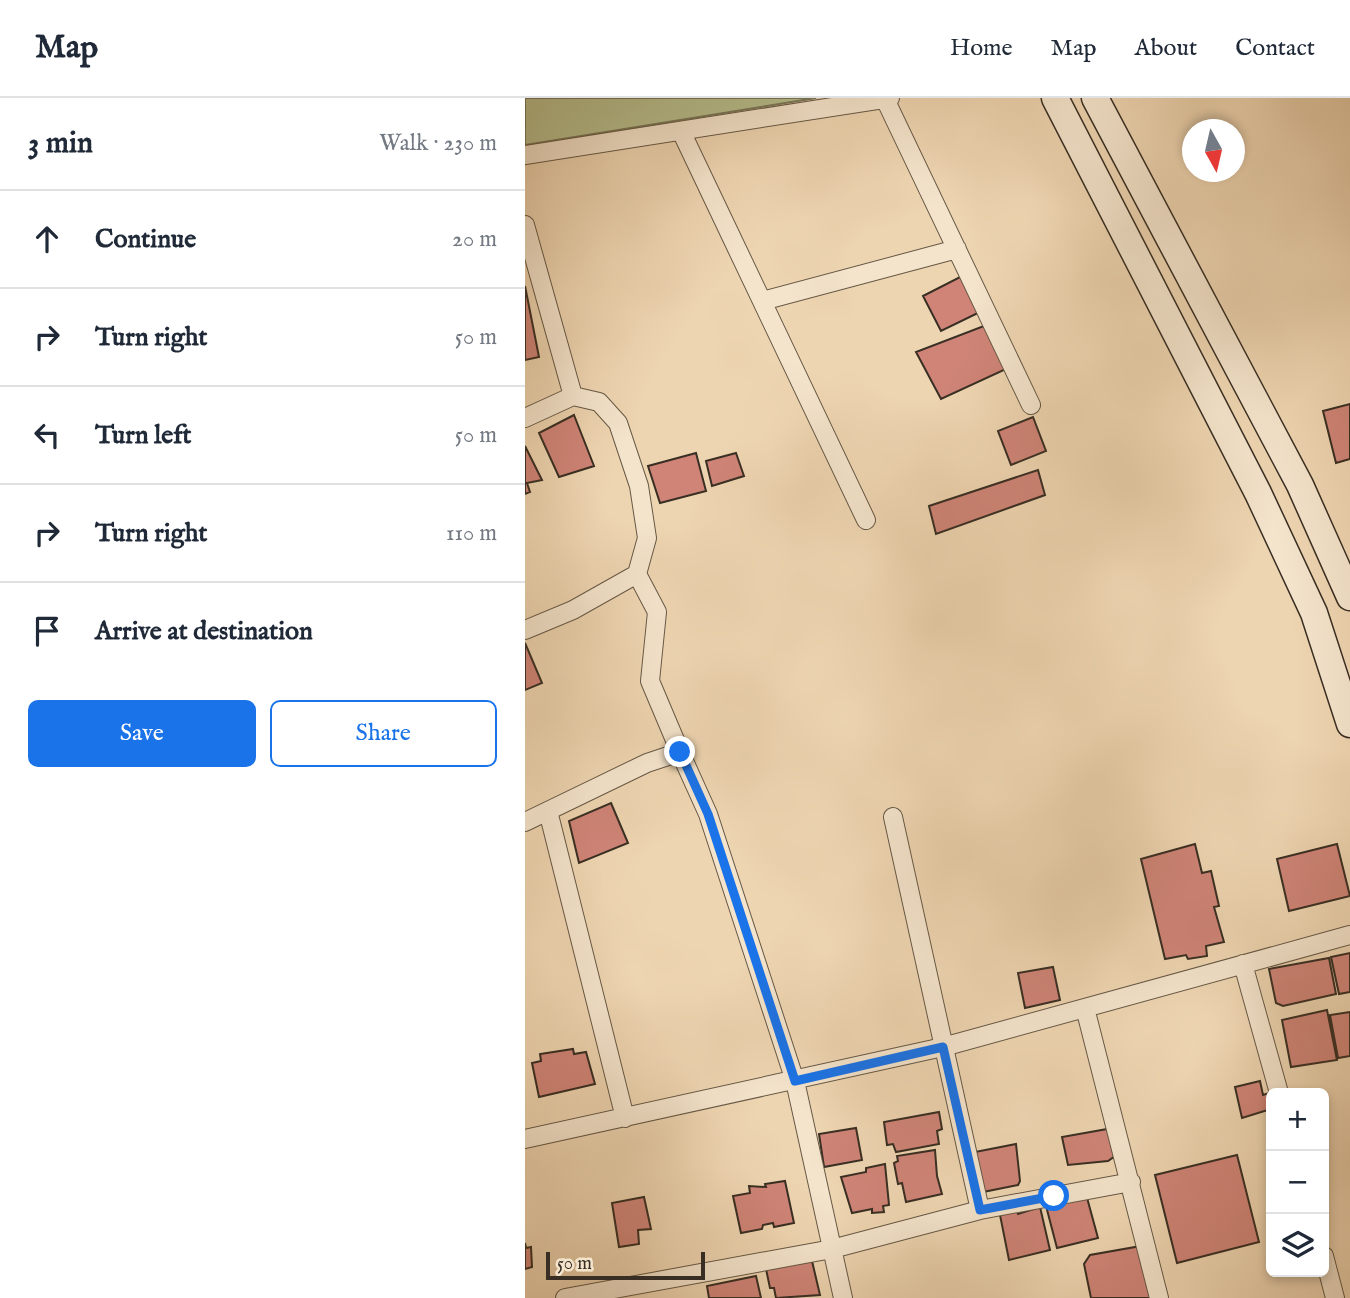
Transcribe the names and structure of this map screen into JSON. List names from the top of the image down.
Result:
{
  "scale_bar": "50 m",
  "north": "bottom",
  "page": {
    "header": "Map",
    "nav": [
      "Home",
      "Map",
      "About",
      "Contact"
    ],
    "heading": ["3 min", "Walk · 230 m"],
    "list": [
      ["Continue", "20 m"],
      ["Turn right", "50 m"],
      ["Turn left", "50 m"],
      ["Turn right", "110 m"],
      "Arrive at destination"
    ],
    "buttons": ["Save", "Share"],
    "map_buttons": ["+", "−"],
    "scale": "50 m"
  }
}
